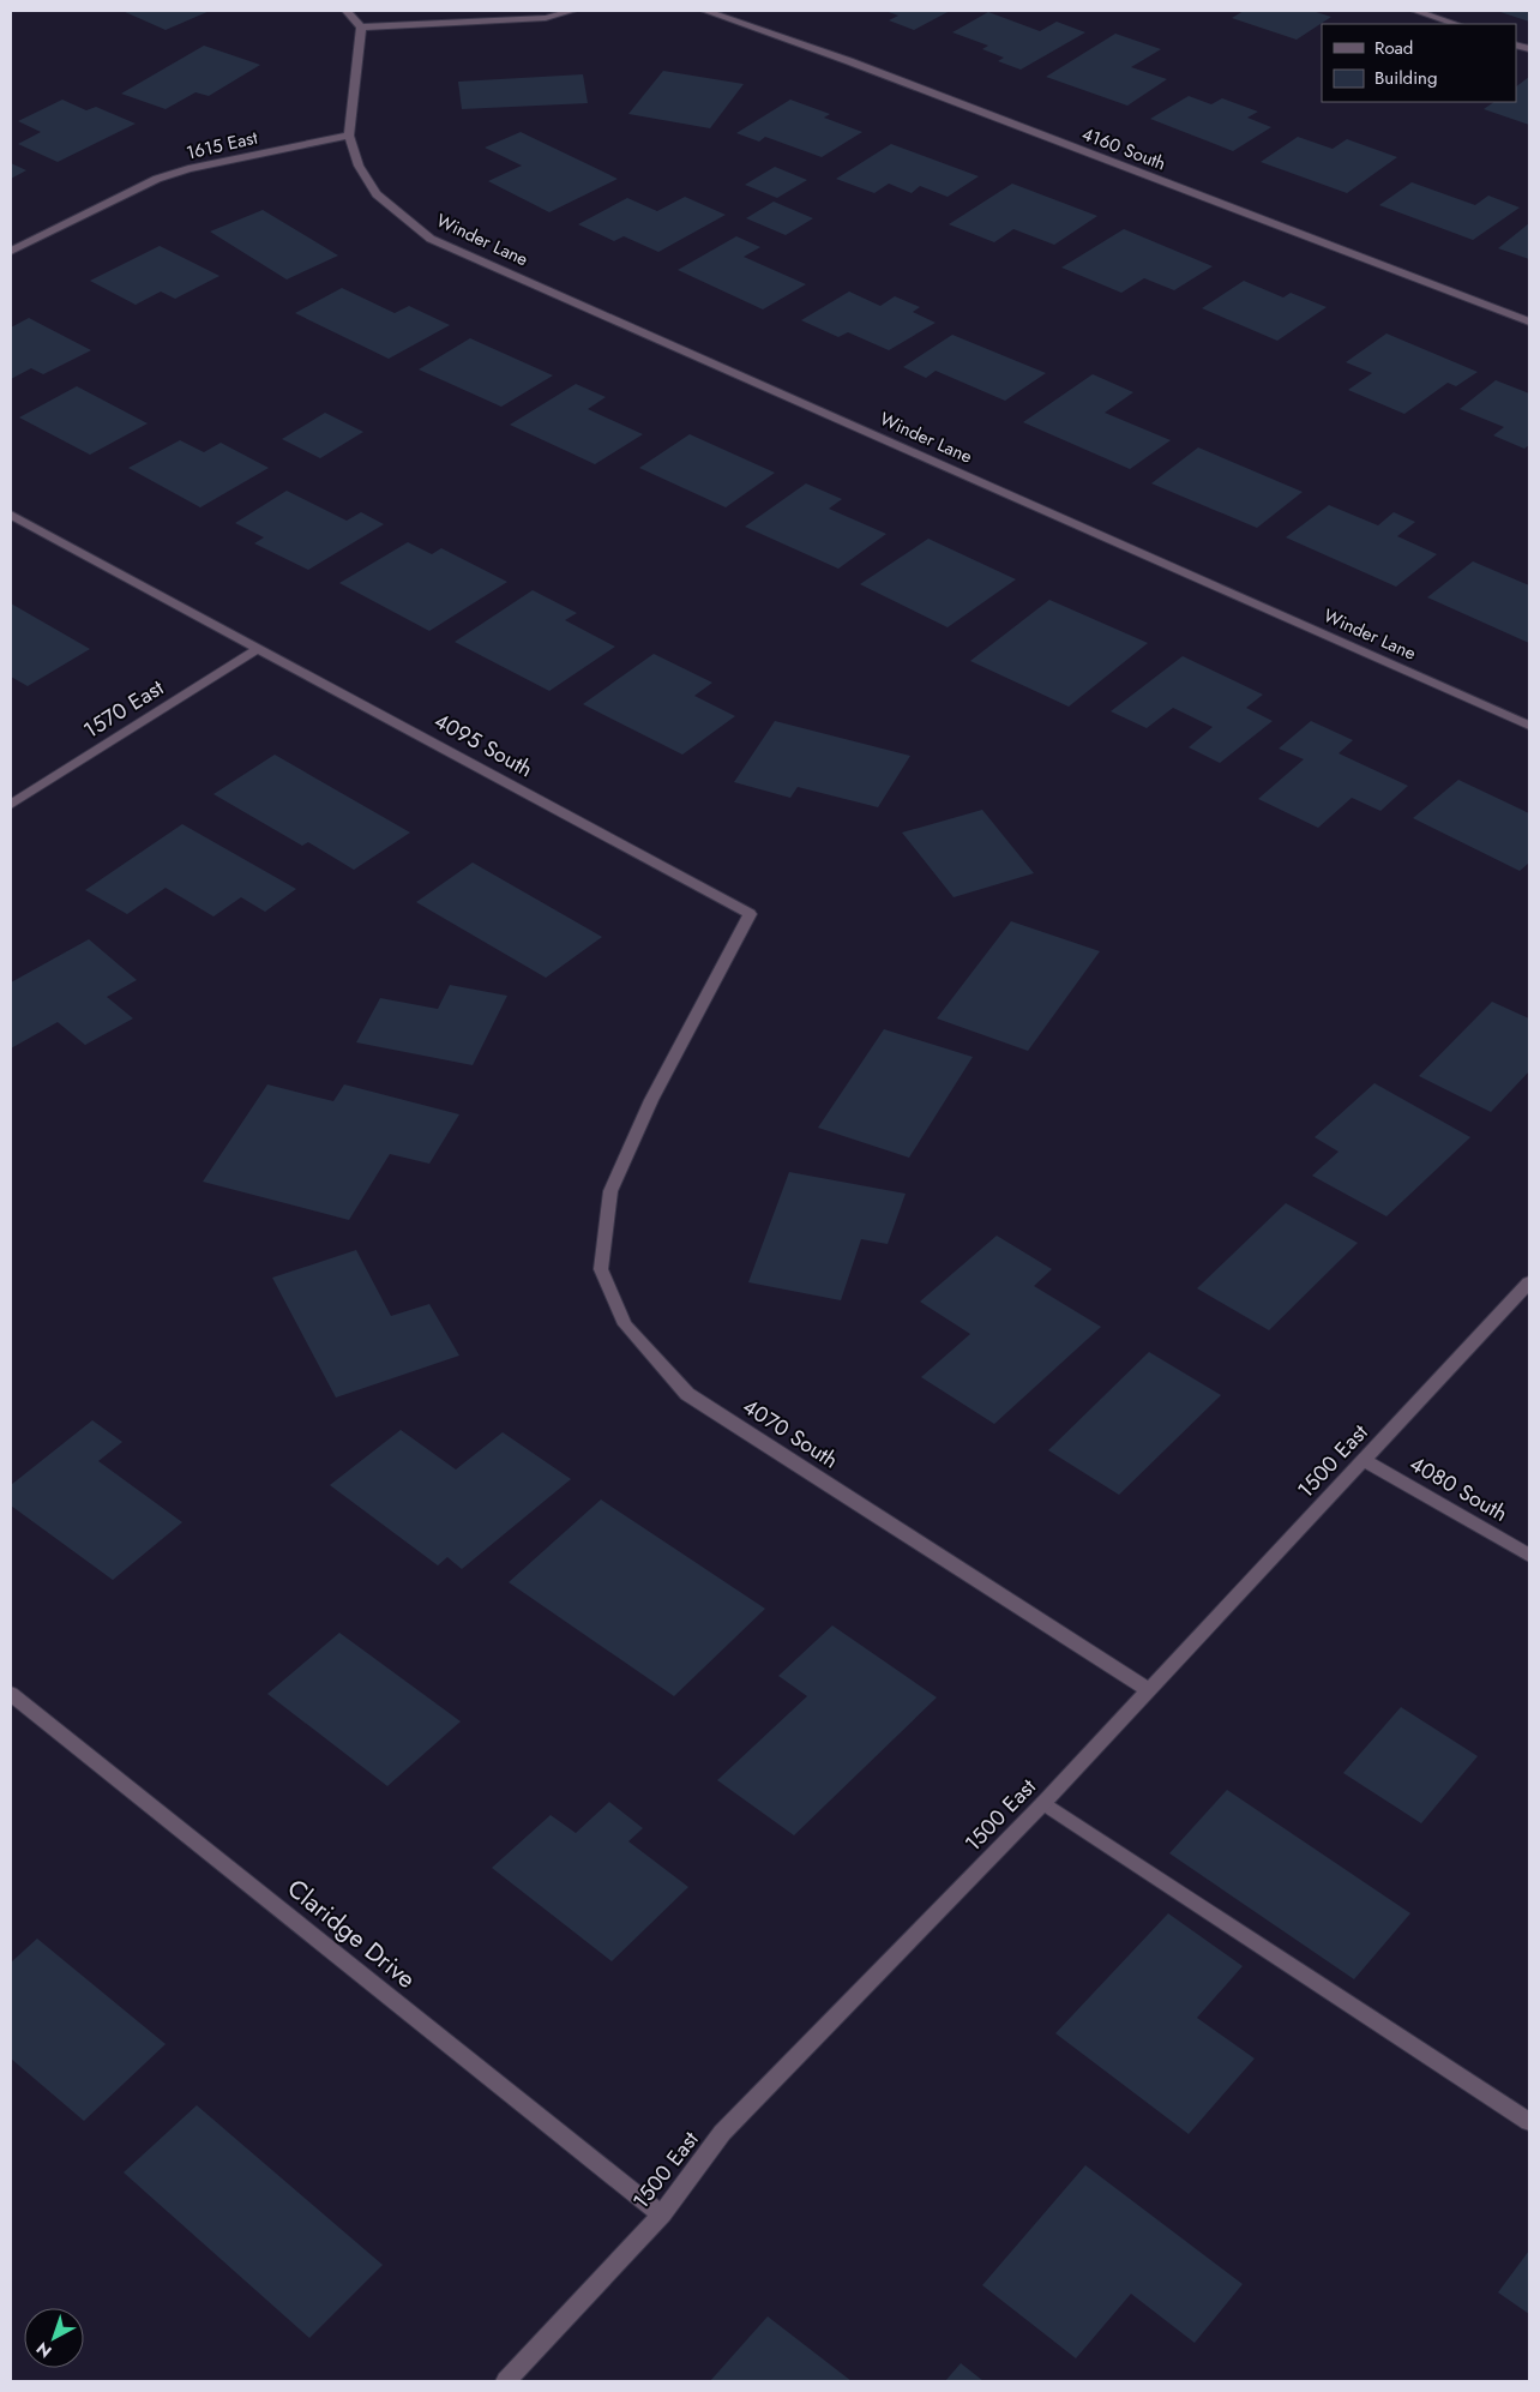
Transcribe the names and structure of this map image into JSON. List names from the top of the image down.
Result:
{
  "streets": {
    "street": [
      "1615 East",
      "4160 South",
      "Winder Lane",
      "1570 East",
      "4095 South",
      "4070 South",
      "1500 East",
      "4080 South",
      "Claridge Drive"
    ]
  },
  "crossings": [
    ["1615 East", "Winder Lane"],
    ["1570 East", "4095 South"],
    ["4095 South", "4070 South"],
    ["4070 South", "1500 East"],
    ["1500 East", "4080 South"],
    ["1500 East", "Claridge Drive"]
  ],
  "legend": ["Road", "Building"],
  "north": "bottom left"
}
